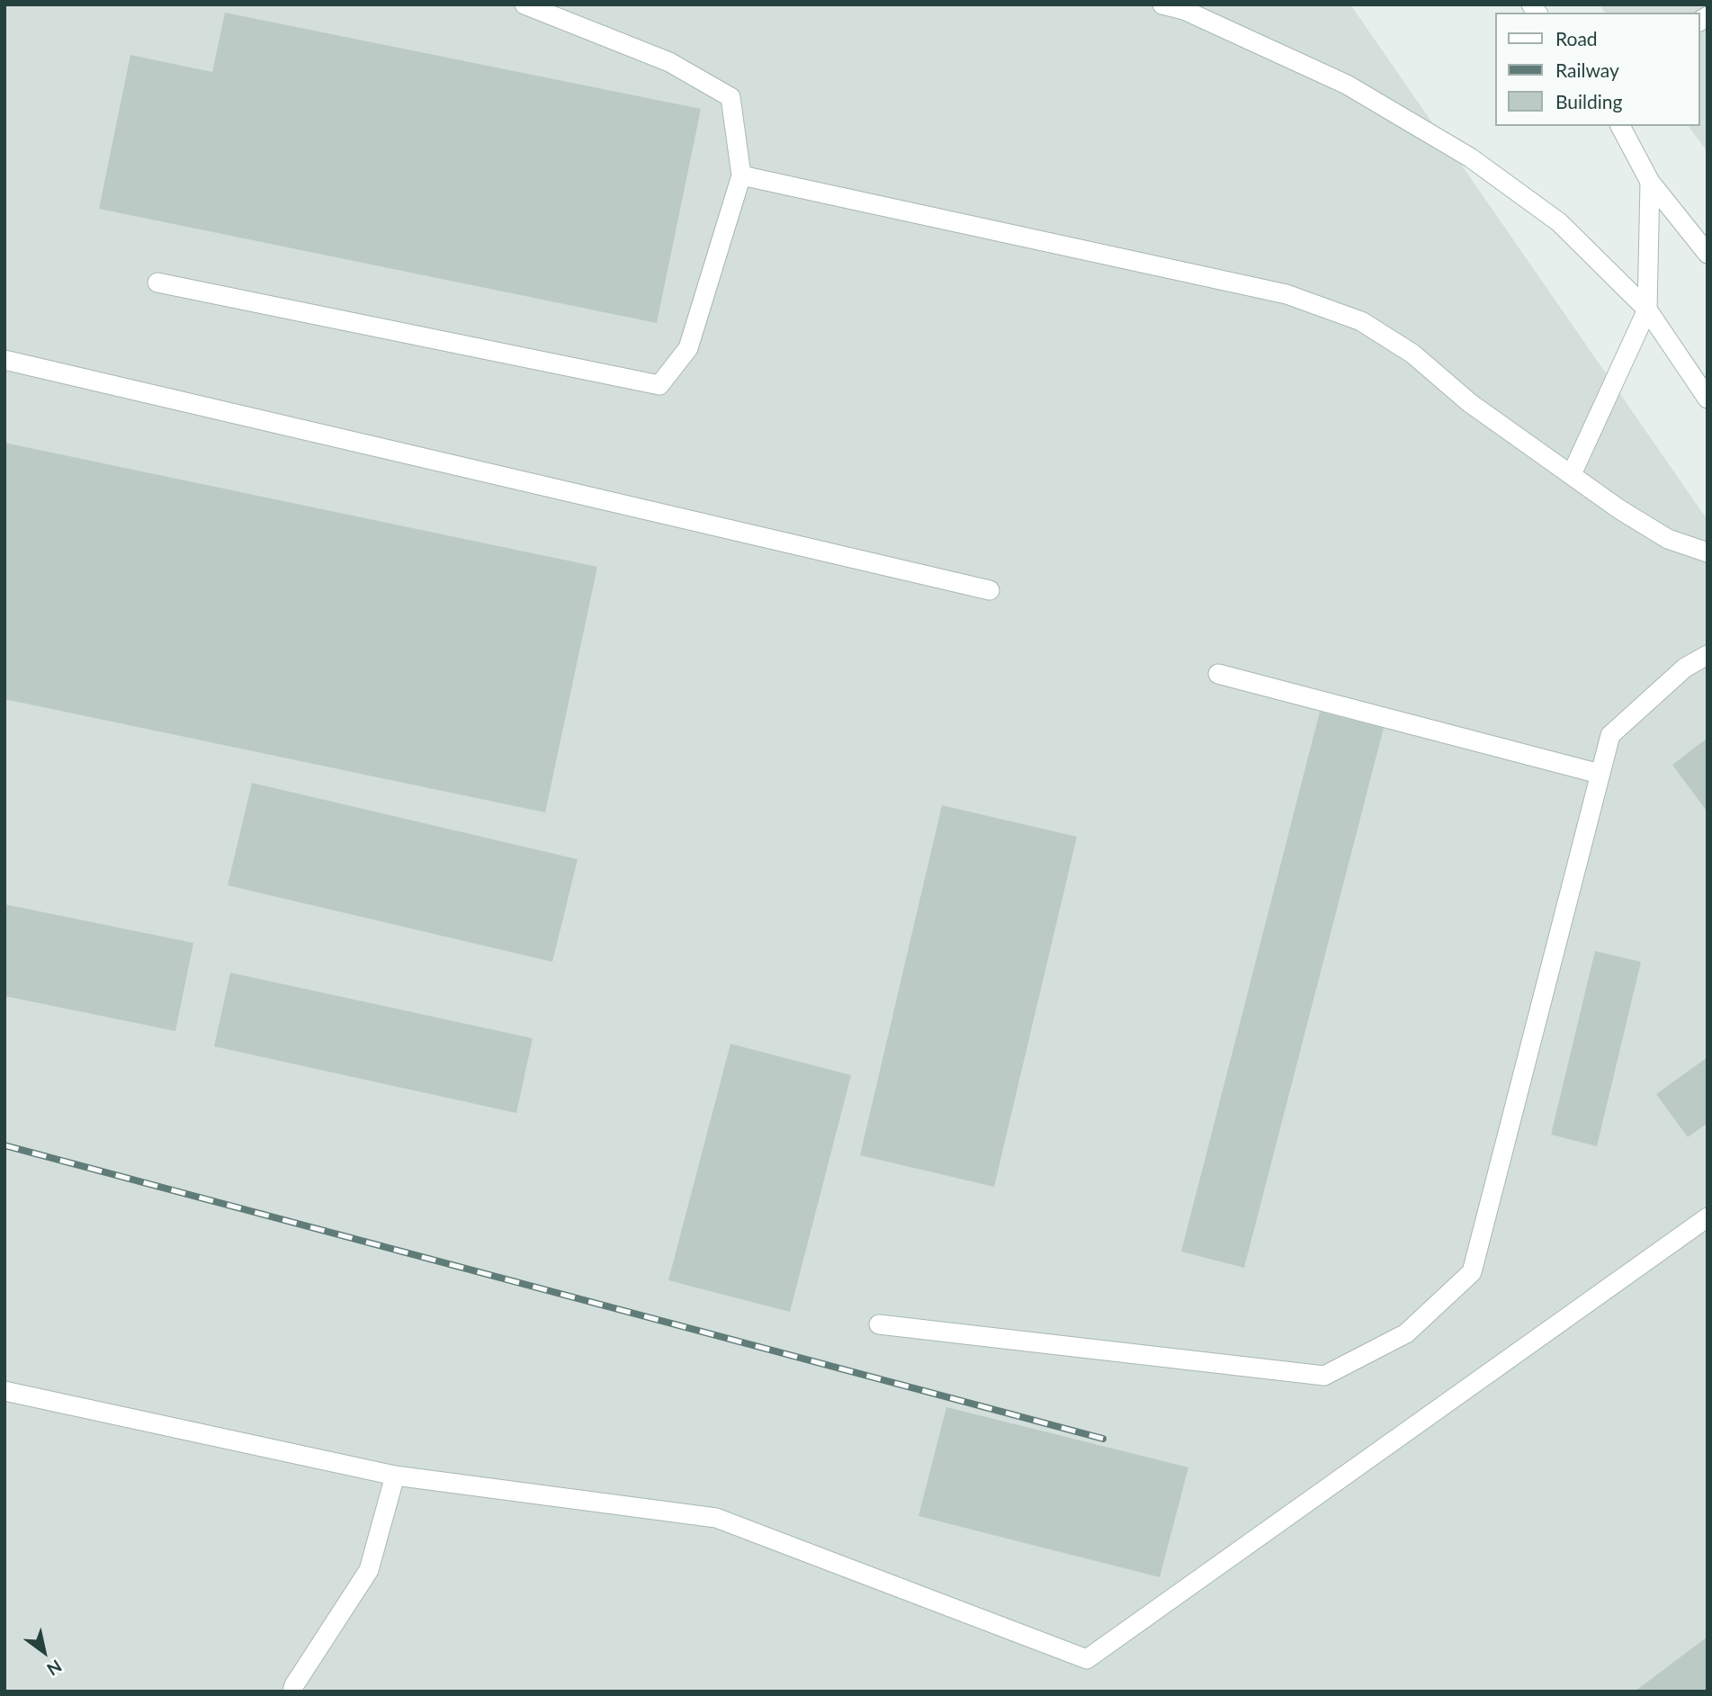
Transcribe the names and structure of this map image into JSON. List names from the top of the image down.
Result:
{
  "legend": ["Road", "Railway", "Building"],
  "north": "bottom right"
}
